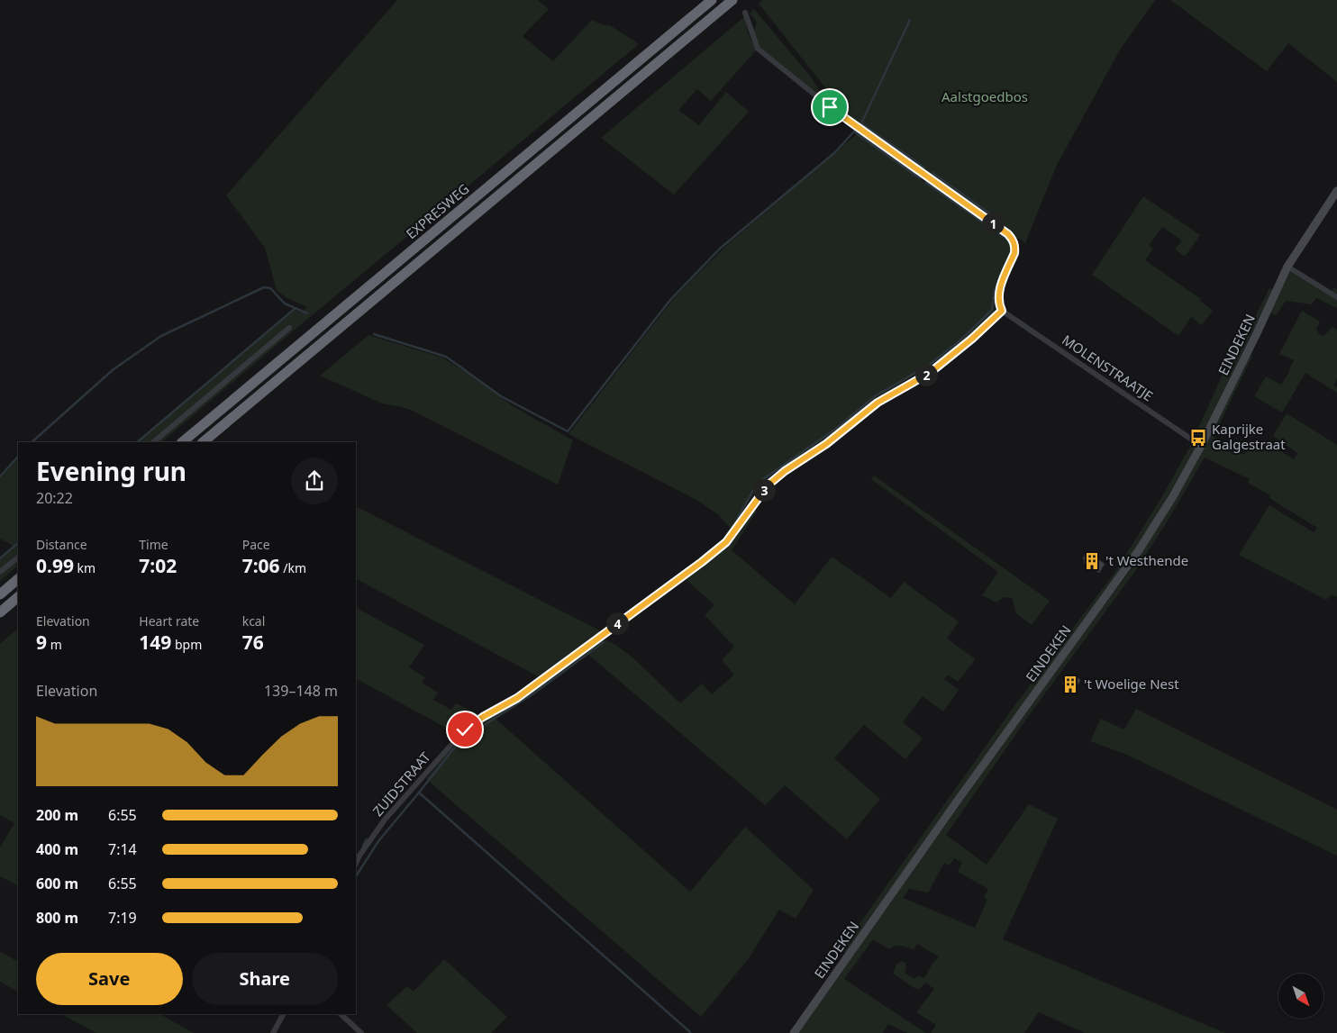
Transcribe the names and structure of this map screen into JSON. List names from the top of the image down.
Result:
{
  "streets": {
    "highway": ["EXPRESWEG"],
    "street": ["EINDEKEN", "MOLENSTRAATJE", "ZUIDSTRAAT"]
  },
  "crossings": [
    ["EINDEKEN", "MOLENSTRAATJE"],
    ["MOLENSTRAATJE", "ZUIDSTRAAT"]
  ],
  "parks": ["Aalstgoedbos"],
  "places": {
    "bus stop": ["Kaprijke Galgestraat"],
    "building": ["'t Westhende", "'t Woelige Nest"]
  },
  "north": "bottom right",
  "page": {
    "pins": [
      "1",
      "2",
      "3",
      "4"
    ],
    "heading": ["Evening run", "20:22"],
    "stats": [
      ["Distance", "0.99 km"],
      ["Time", "7:02"],
      ["Pace", "7:06 /km"],
      ["Elevation", "9 m"],
      ["Heart rate", "149 bpm"],
      ["kcal", "76"]
    ],
    "chart": ["Elevation", "139–148 m"],
    "list": [
      {
        "name": "200 m",
        "note": "6:55"
      },
      {
        "name": "400 m",
        "note": "7:14"
      },
      {
        "name": "600 m",
        "note": "6:55"
      },
      {
        "name": "800 m",
        "note": "7:19"
      }
    ],
    "buttons": ["Save", "Share"]
  }
}
